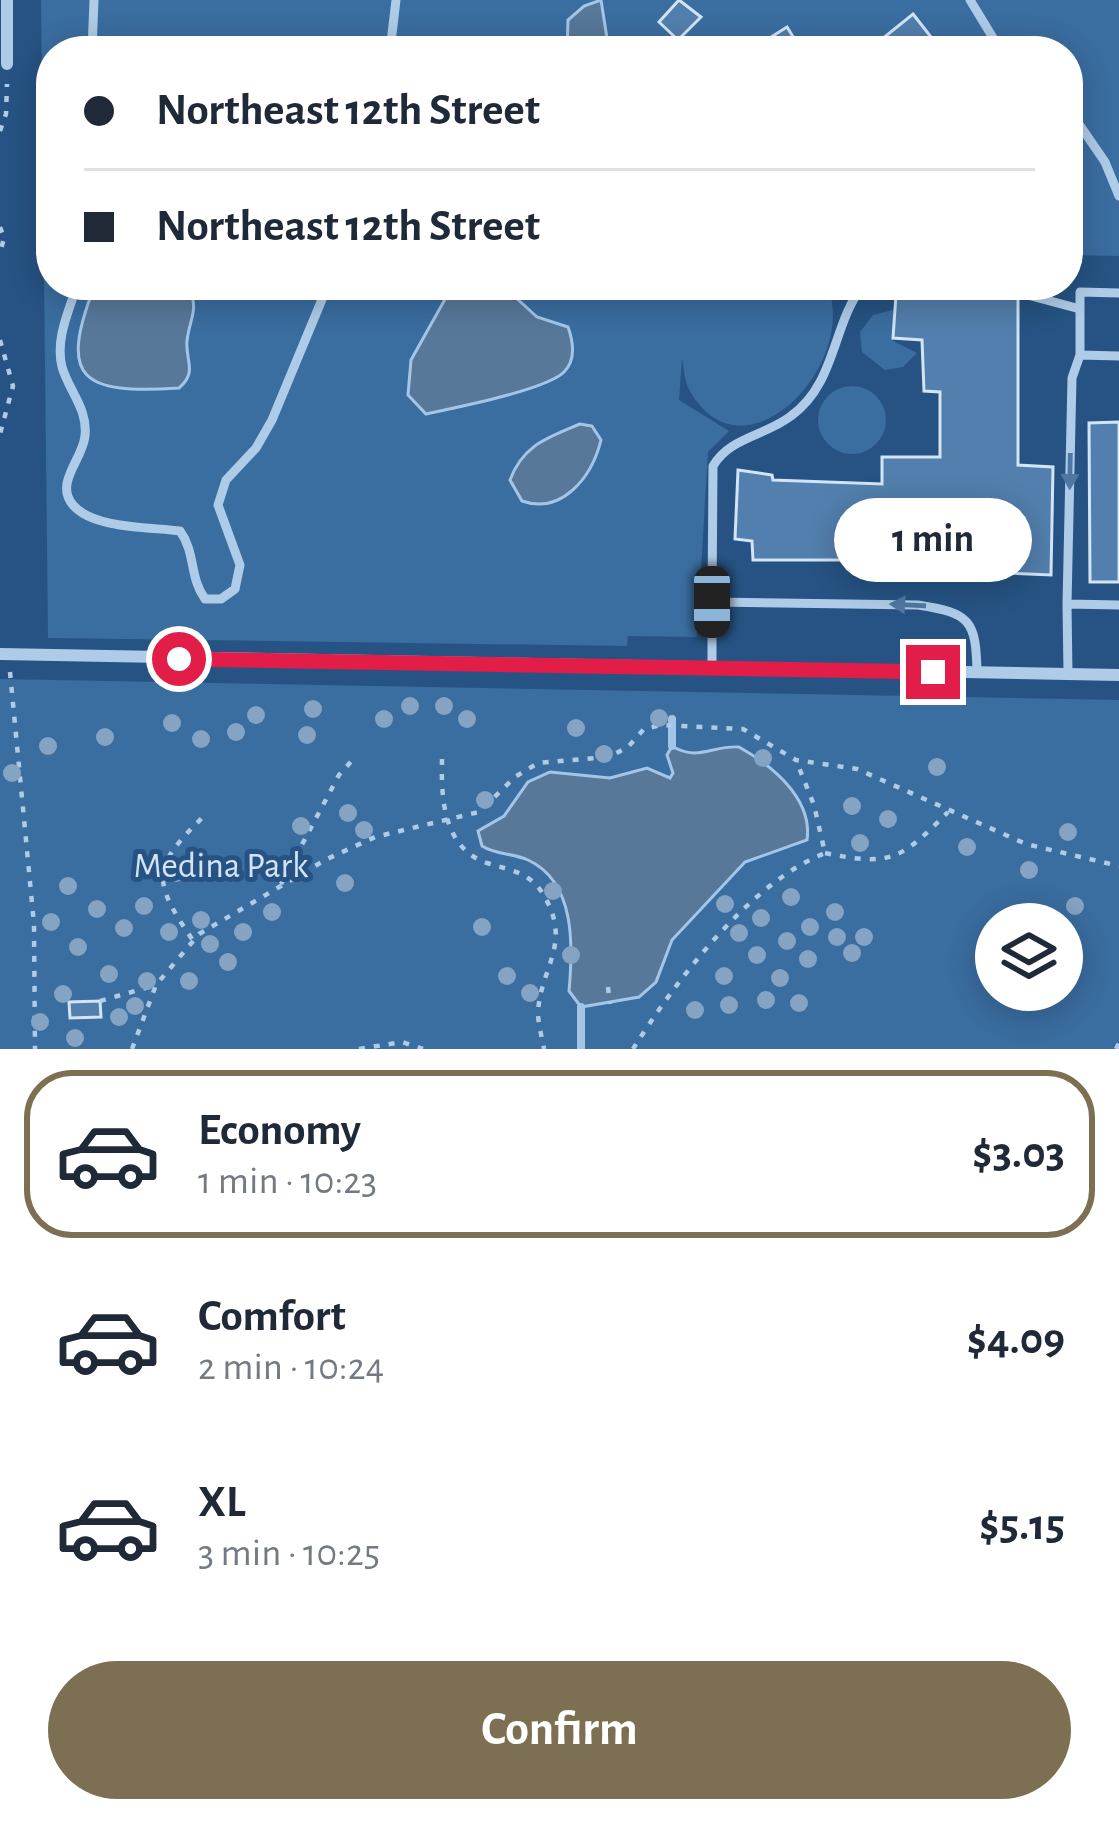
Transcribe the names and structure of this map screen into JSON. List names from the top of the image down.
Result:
{
  "parks": ["Medina Park"],
  "page": {
    "banner": ["Northeast 12th Street", "Northeast 12th Street"],
    "bubble": "1 min",
    "list": [
      {
        "name": "Economy",
        "note": "1 min · 10:23",
        "value": "$3.03"
      },
      {
        "name": "Comfort",
        "note": "2 min · 10:24",
        "value": "$4.09"
      },
      {
        "name": "XL",
        "note": "3 min · 10:25",
        "value": "$5.15"
      }
    ],
    "buttons": "Confirm"
  }
}
